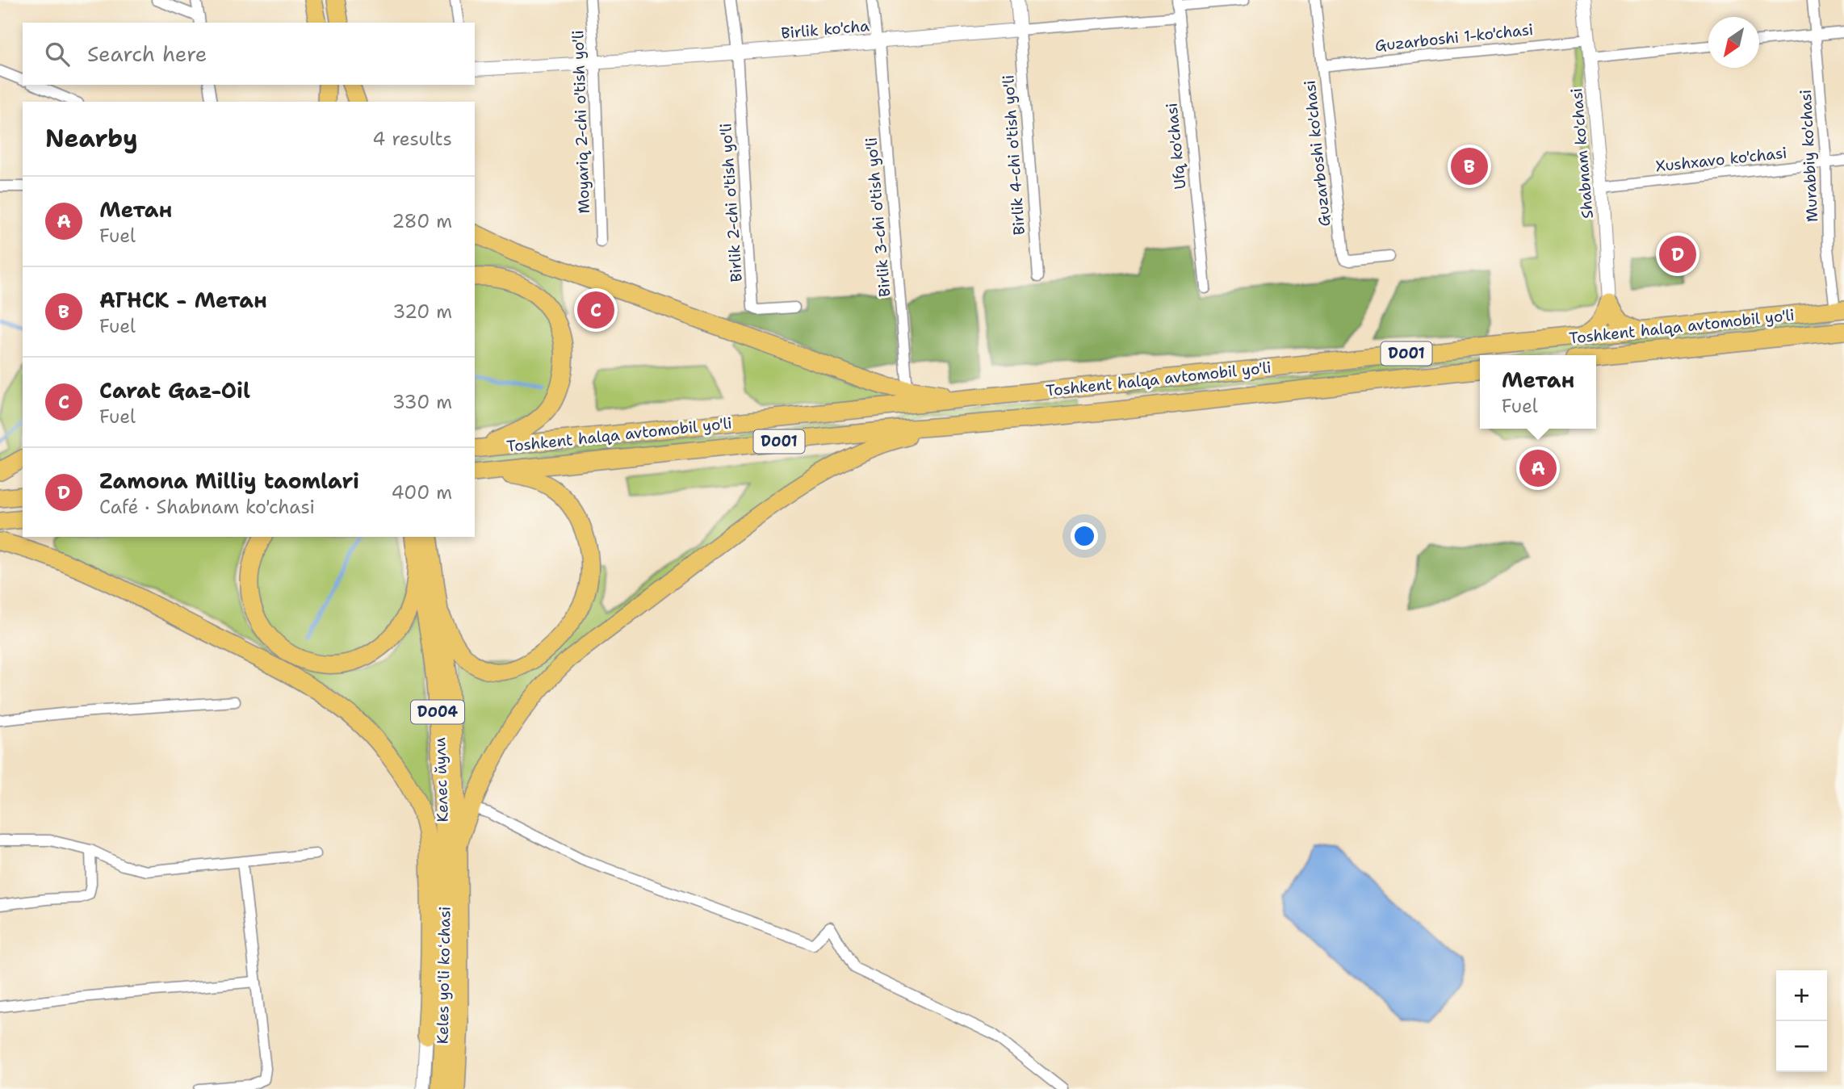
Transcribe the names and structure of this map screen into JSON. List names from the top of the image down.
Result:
{
  "streets": {
    "main road": [
      "Toshkent halqa avtomobil yo'li",
      "D001",
      "D004",
      "Келес йули",
      "Keles yoʻli koʻchasi"
    ],
    "street": [
      "Birlik ko'cha",
      "Guzarboshi 1-ko'chasi",
      "Moyariq 2-chi o'tish yo'li",
      "Ufq ko'chasi",
      "Guzarboshi ko'chasi",
      "Shabnam ko'chasi",
      "Birlik 4-chi o'tish yo'li",
      "Murabbiy ko'chasi",
      "Xushxavo ko'chasi",
      "Birlik 2-chi o'tish yo'li",
      "Birlik 3-chi o'tish yo'li"
    ]
  },
  "crossings": [
    ["Birlik ko'cha", "Moyariq 2-chi o'tish yo'li"],
    ["Birlik ko'cha", "Ufq ko'chasi"],
    ["Birlik ko'cha", "Birlik 4-chi o'tish yo'li"],
    ["Birlik ko'cha", "Birlik 2-chi o'tish yo'li"],
    ["Birlik ko'cha", "Birlik 3-chi o'tish yo'li"],
    ["Guzarboshi 1-ko'chasi", "Guzarboshi ko'chasi"],
    ["Guzarboshi 1-ko'chasi", "Shabnam ko'chasi"],
    ["Shabnam ko'chasi", "Xushxavo ko'chasi"],
    ["Murabbiy ko'chasi", "Xushxavo ko'chasi"],
    ["Murabbiy ko'chasi", "Toshkent halqa avtomobil yo'li"],
    ["D004", "Келес йули"],
    ["Келес йули", "Keles yoʻli koʻchasi"]
  ],
  "north": "bottom left",
  "page": {
    "search": "Search here",
    "heading": ["Nearby", "4 results"],
    "pins": [
      "B",
      "D",
      "C",
      "A"
    ],
    "list": [
      {
        "mark": "A",
        "name": "Метан",
        "note": "Fuel",
        "value": "280 m"
      },
      {
        "mark": "B",
        "name": "АГНСК - Метан",
        "note": "Fuel",
        "value": "320 m"
      },
      {
        "mark": "C",
        "name": "Carat Gaz-Oil",
        "note": "Fuel",
        "value": "330 m"
      },
      {
        "mark": "D",
        "name": "Zamona Milliy taomlari",
        "note": "Café · Shabnam ko'chasi",
        "value": "400 m"
      }
    ],
    "popup": ["Метан", "Fuel"],
    "map_buttons": ["+", "−"]
  }
}
